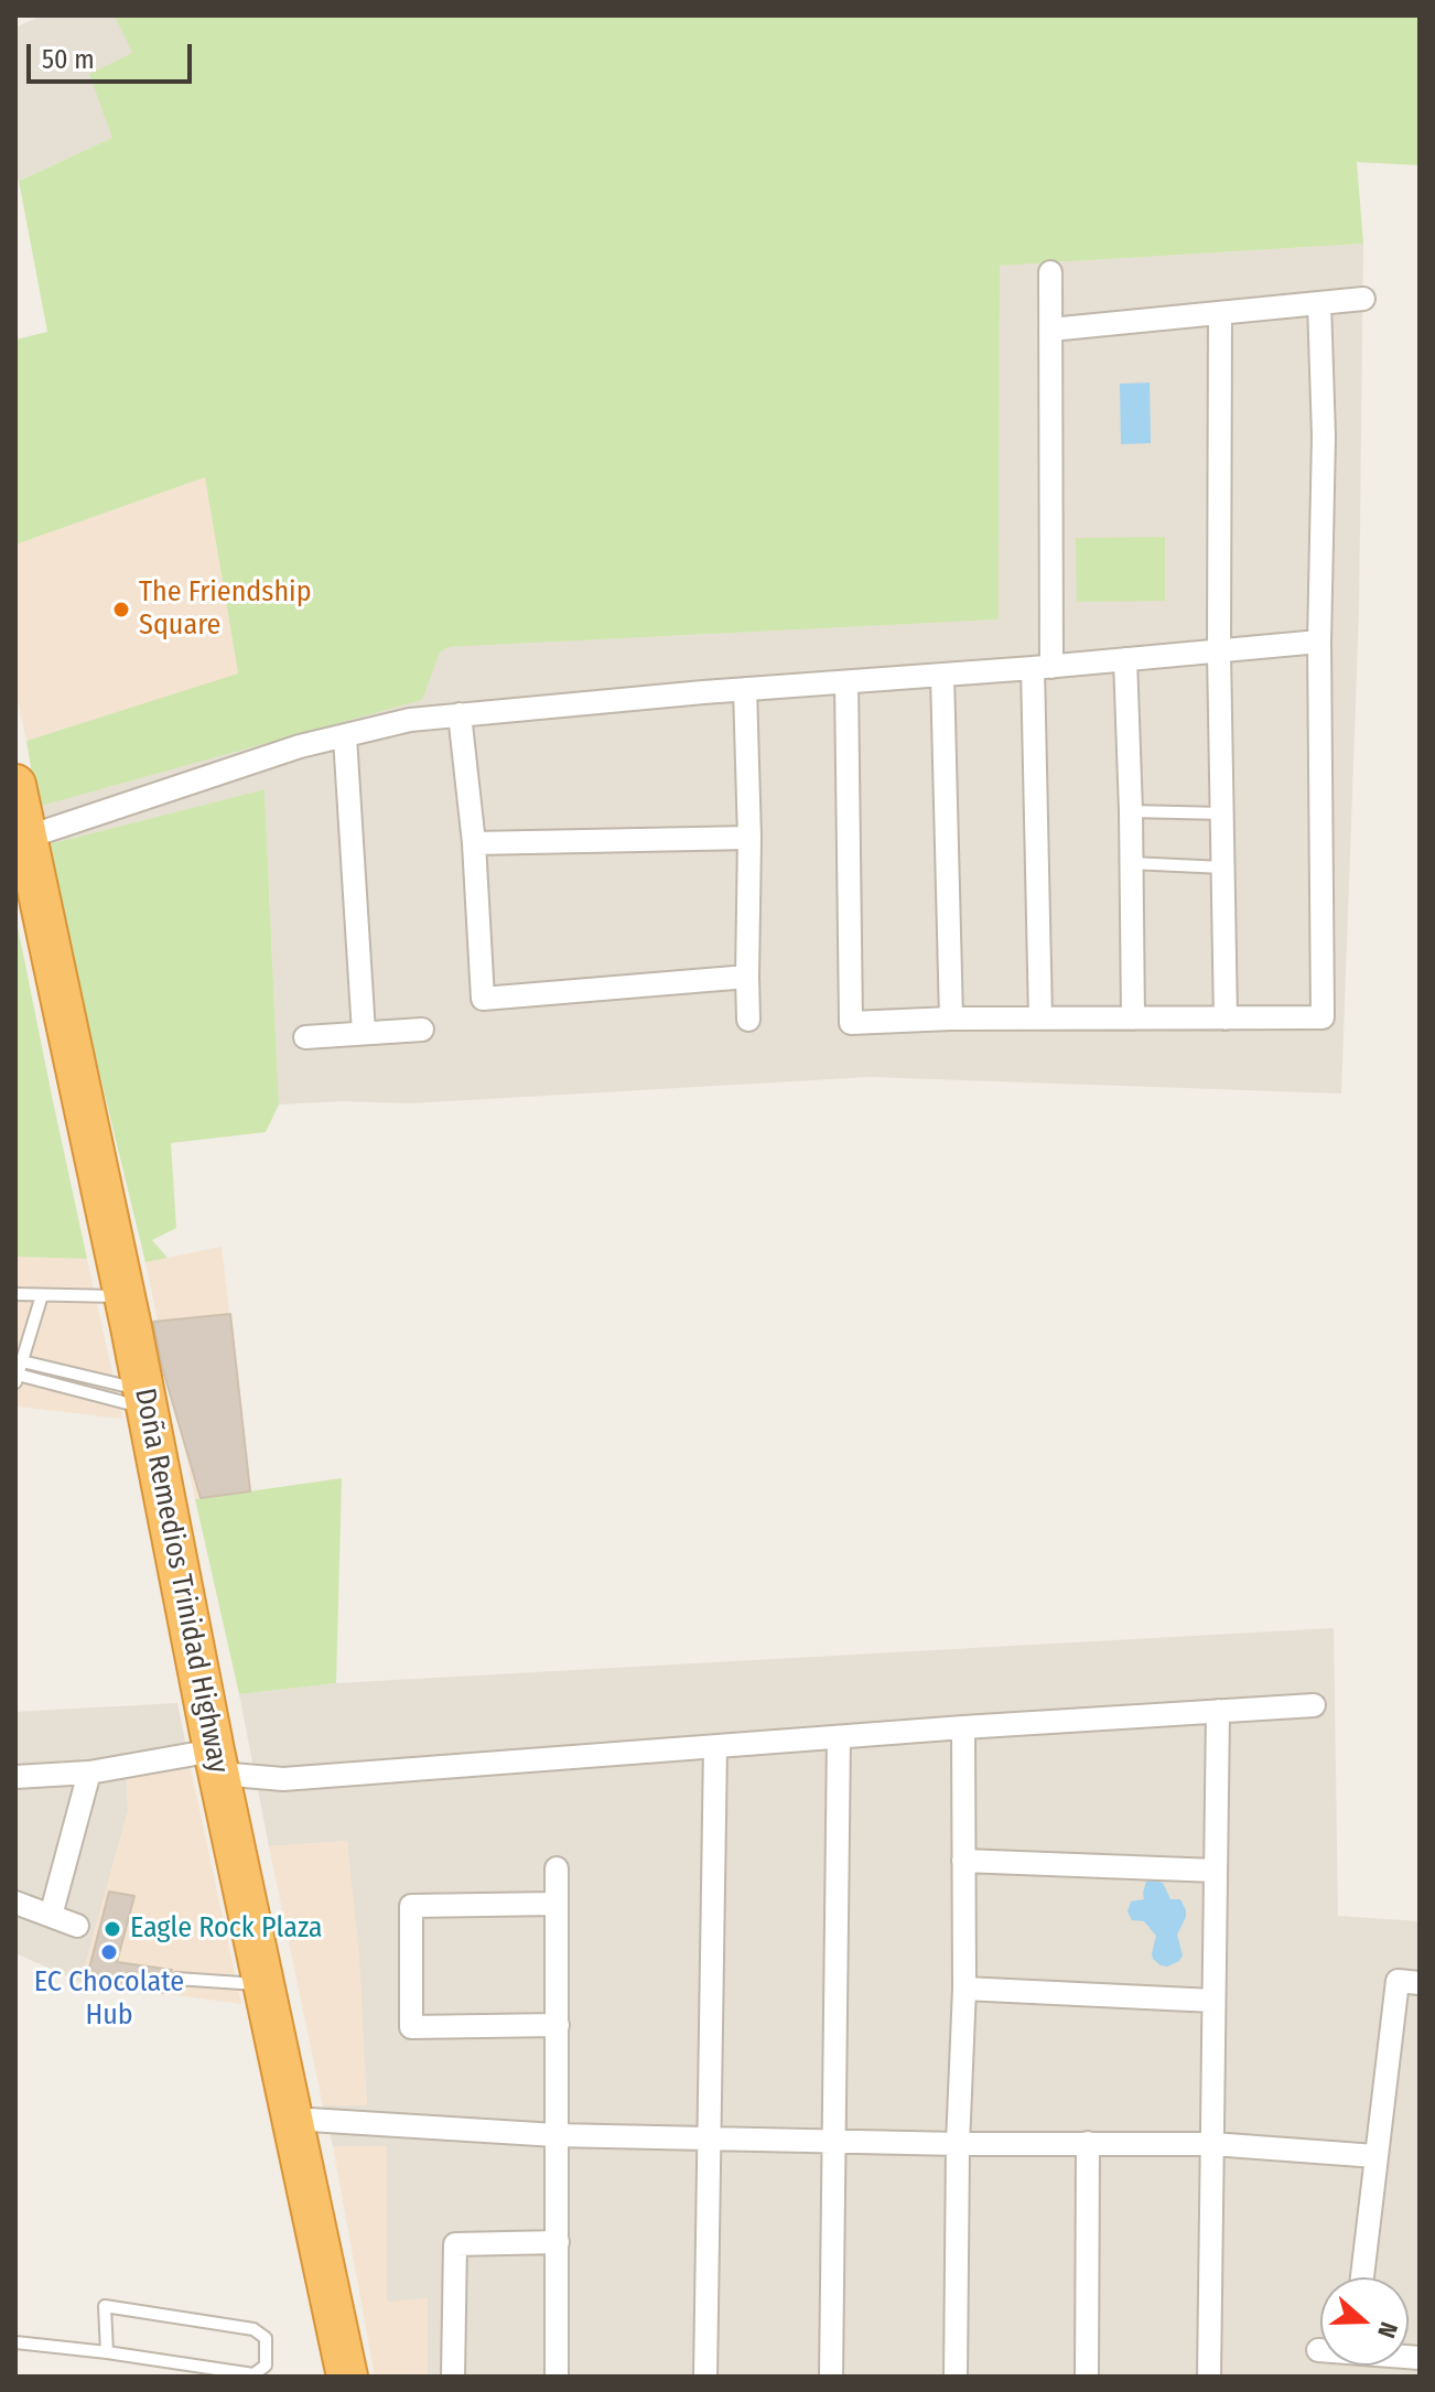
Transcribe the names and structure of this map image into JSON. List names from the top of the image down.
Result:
{
  "streets": {
    "highway": ["Doña Remedios Trinidad Highway"]
  },
  "places": ["The Friendship Square", "Eagle Rock Plaza", "EC Chocolate Hub"],
  "scale_bar": "50 m",
  "north": "right"
}
